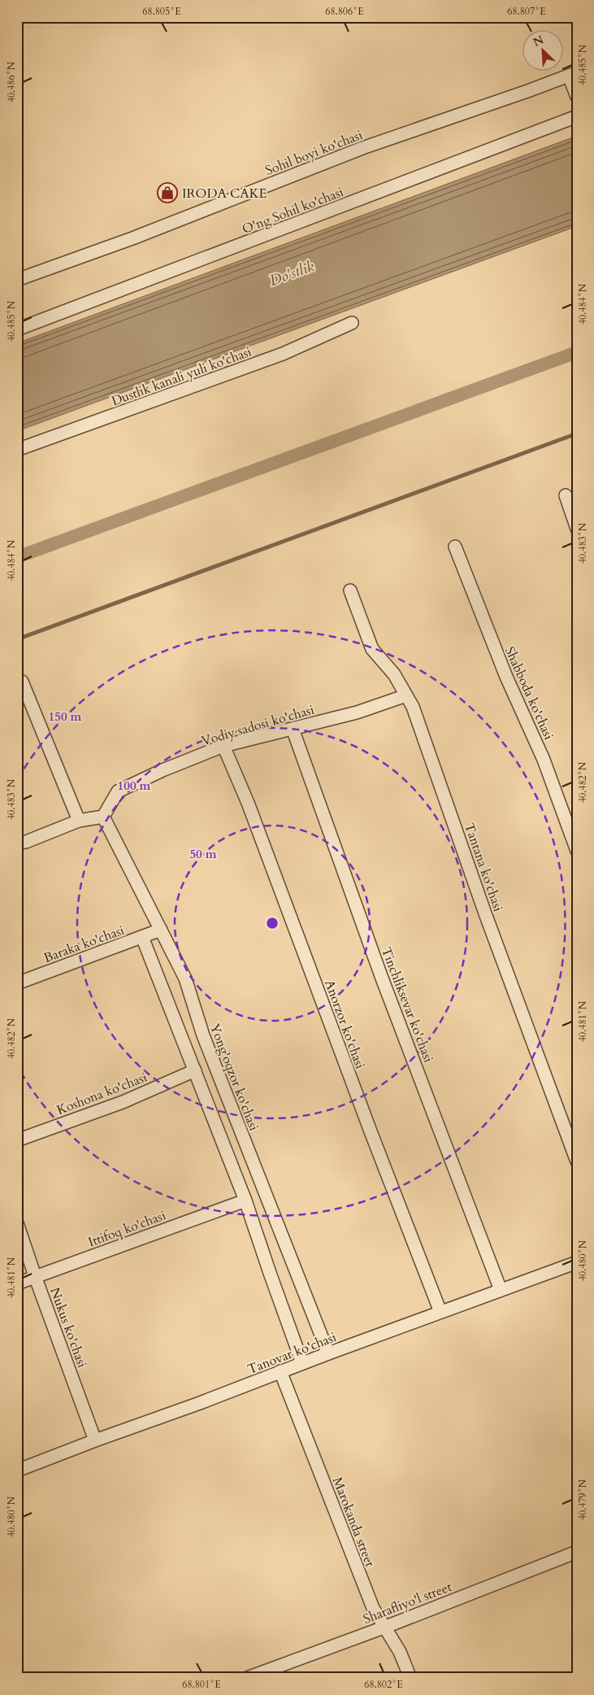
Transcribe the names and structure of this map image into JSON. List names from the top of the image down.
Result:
{
  "streets": {
    "street": [
      "Sohil boyi ko'chasi",
      "O'ng Sohil ko'chasi",
      "Dustlik kanali yuli ko'chasi",
      "Shabboda ko'chasi",
      "Vodiy sadosi ko'chasi",
      "Tantana ko'chasi",
      "Baraka ko'chasi",
      "Tinchliksevar ko'chasi",
      "Anorzor ko'chasi",
      "Yong'oqzor ko'chasi",
      "Koshona ko'chasi",
      "Ittifoq ko'chasi",
      "Nukus ko'chasi",
      "Tanovar ko'chasi",
      "Marokanda street",
      "Sharafliyo'l street"
    ]
  },
  "crossings": [
    ["Vodiy sadosi ko'chasi", "Tantana ko'chasi"],
    ["Vodiy sadosi ko'chasi", "Tinchliksevar ko'chasi"],
    ["Vodiy sadosi ko'chasi", "Anorzor ko'chasi"],
    ["Vodiy sadosi ko'chasi", "Yong'oqzor ko'chasi"],
    ["Baraka ko'chasi", "Yong'oqzor ko'chasi"],
    ["Tinchliksevar ko'chasi", "Tanovar ko'chasi"],
    ["Anorzor ko'chasi", "Tanovar ko'chasi"],
    ["Yong'oqzor ko'chasi", "Tanovar ko'chasi"],
    ["Ittifoq ko'chasi", "Nukus ko'chasi"],
    ["Nukus ko'chasi", "Tanovar ko'chasi"],
    ["Tanovar ko'chasi", "Marokanda street"],
    ["Marokanda street", "Sharafliyo'l street"]
  ],
  "water": ["Do'stlik"],
  "places": {
    "shop": ["IRODA CAKE"]
  },
  "north": "top left",
  "coordinates": [
    "68.805°E",
    "68.806°E",
    "68.807°E",
    "40.485°N",
    "40.486°N",
    "40.484°N",
    "40.483°N",
    "40.482°N",
    "40.481°N",
    "40.480°N",
    "40.479°N",
    "68.801°E",
    "68.802°E"
  ],
  "rings": ["150 m", "100 m", "50 m"]
}
